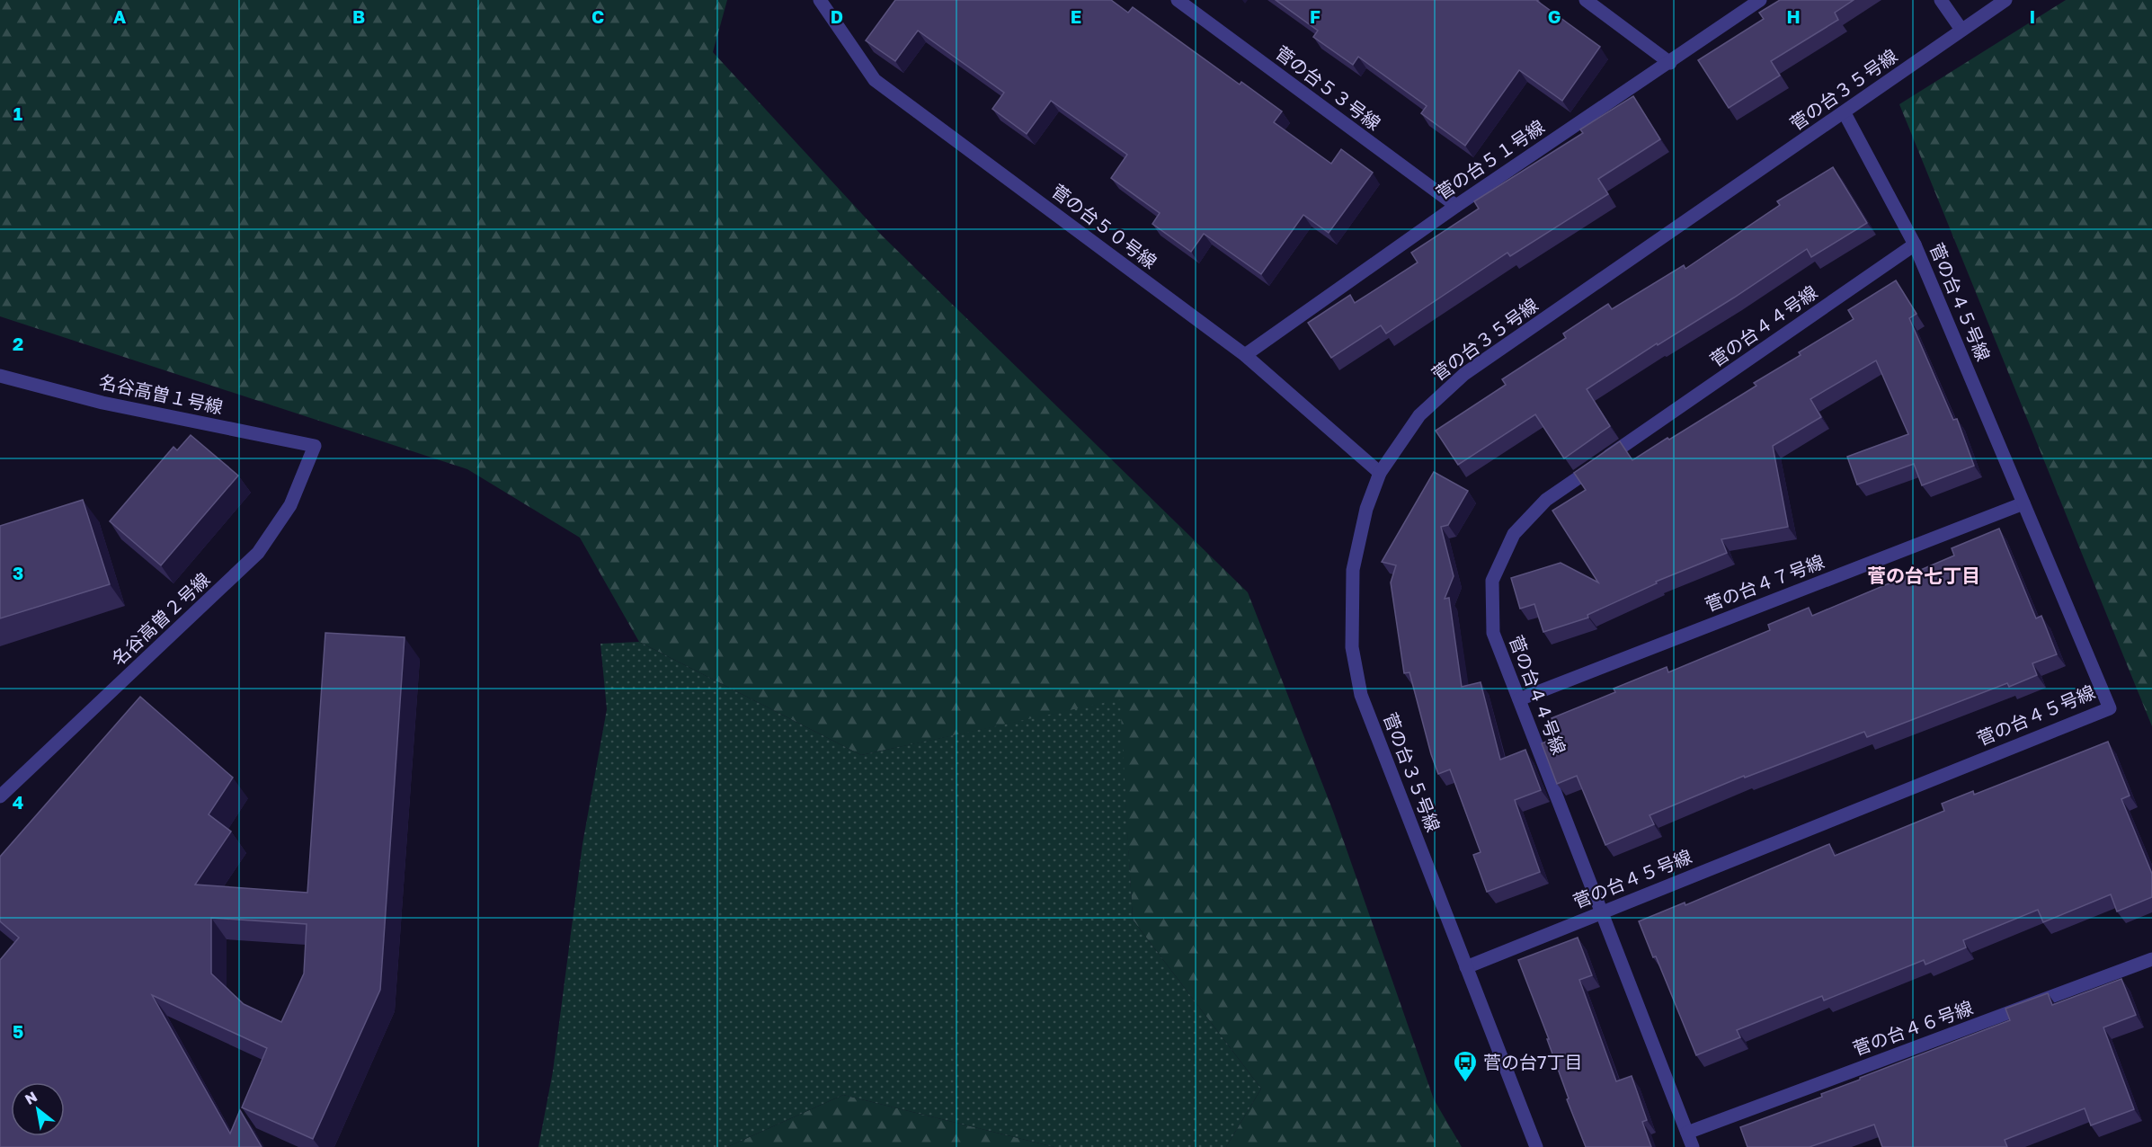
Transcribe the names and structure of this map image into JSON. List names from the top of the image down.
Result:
{
  "streets": {
    "street": [
      "菅の台５３号線",
      "菅の台３５号線",
      "菅の台５１号線",
      "菅の台５０号線",
      "菅の台４５号線",
      "菅の台４４号線",
      "名谷高曽１号線",
      "菅の台４７号線",
      "名谷高曽２号線",
      "菅の台４６号線"
    ]
  },
  "crossings": [
    ["菅の台５３号線", "菅の台５１号線"],
    ["菅の台３５号線", "菅の台５０号線"],
    ["菅の台３５号線", "菅の台４５号線"],
    ["菅の台５１号線", "菅の台５０号線"],
    ["菅の台４５号線", "菅の台４４号線"],
    ["菅の台４５号線", "菅の台４７号線"],
    ["菅の台４４号線", "菅の台４７号線"],
    ["菅の台４４号線", "菅の台４６号線"],
    ["名谷高曽１号線", "名谷高曽２号線"]
  ],
  "districts": ["菅の台七丁目"],
  "places": {
    "bus stop": ["菅の台7丁目"]
  },
  "north": "top left",
  "grid": {
    "columns": [
      "A",
      "B",
      "C",
      "D",
      "E",
      "F",
      "G",
      "H",
      "I"
    ],
    "rows": [
      "1",
      "2",
      "3",
      "4",
      "5"
    ]
  }
}
